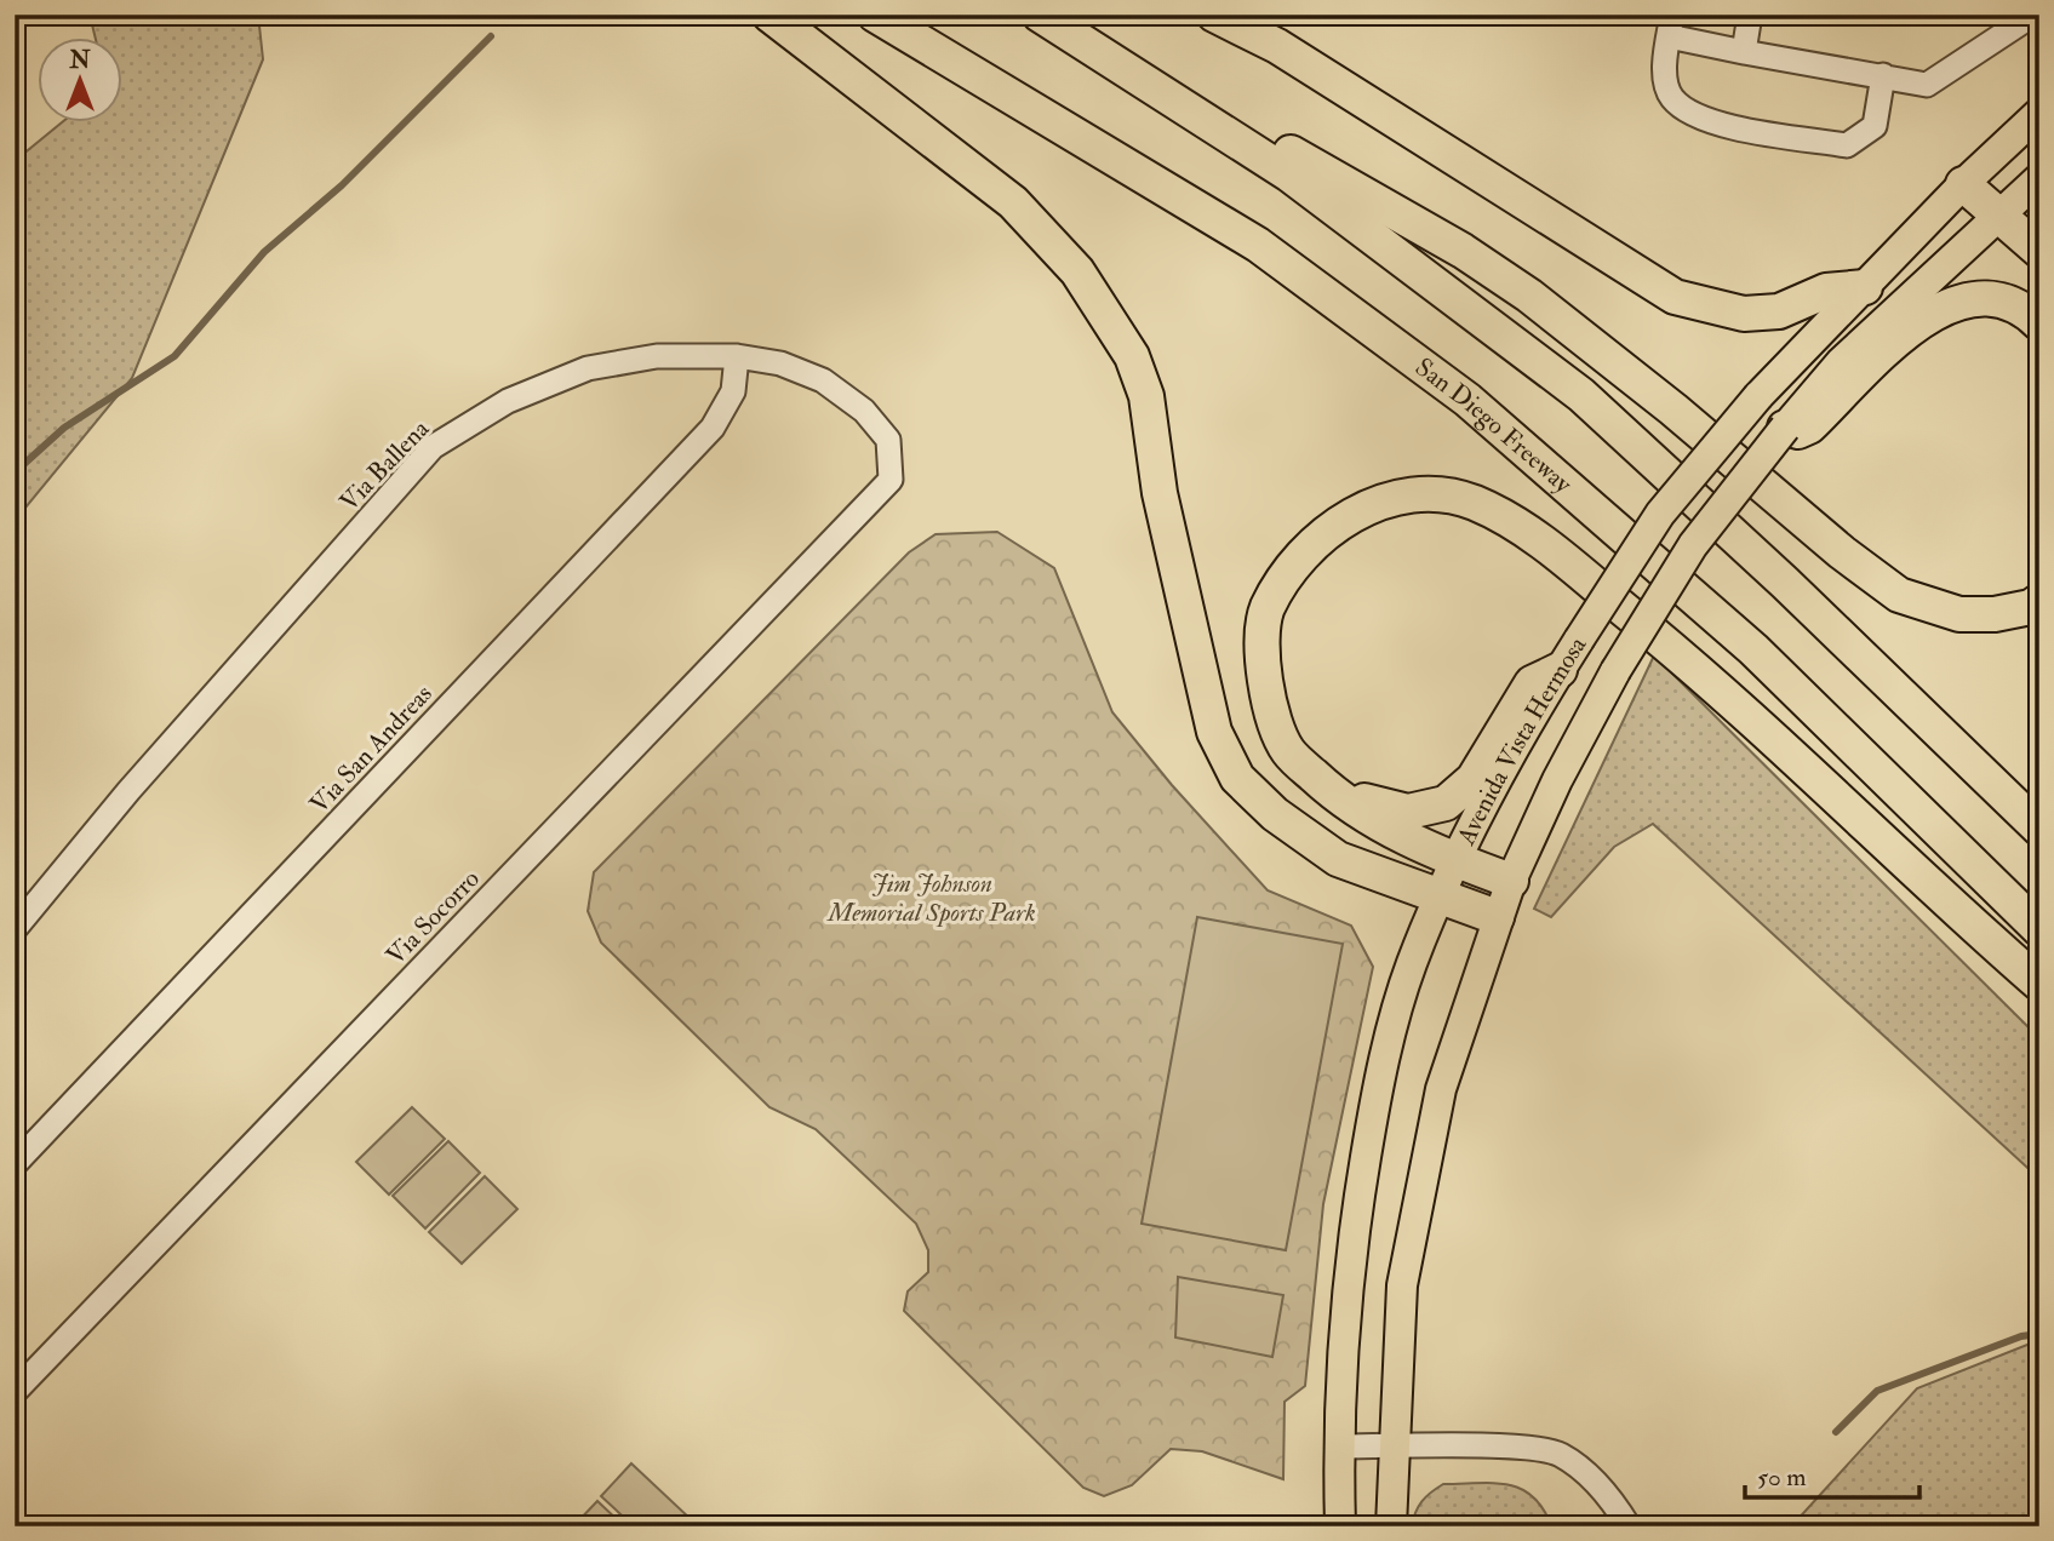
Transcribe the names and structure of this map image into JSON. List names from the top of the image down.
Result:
{
  "streets": {
    "highway": ["San Diego Freeway"],
    "main road": ["Avenida Vista Hermosa"],
    "street": ["Via Ballena", "Via San Andreas", "Via Socorro"]
  },
  "crossings": [
    ["Via Ballena", "Via San Andreas"],
    ["Via Ballena", "Via Socorro"]
  ],
  "parks": ["Jim Johnson Memorial Sports Park"],
  "scale_bar": "50 m",
  "north": "top"
}
